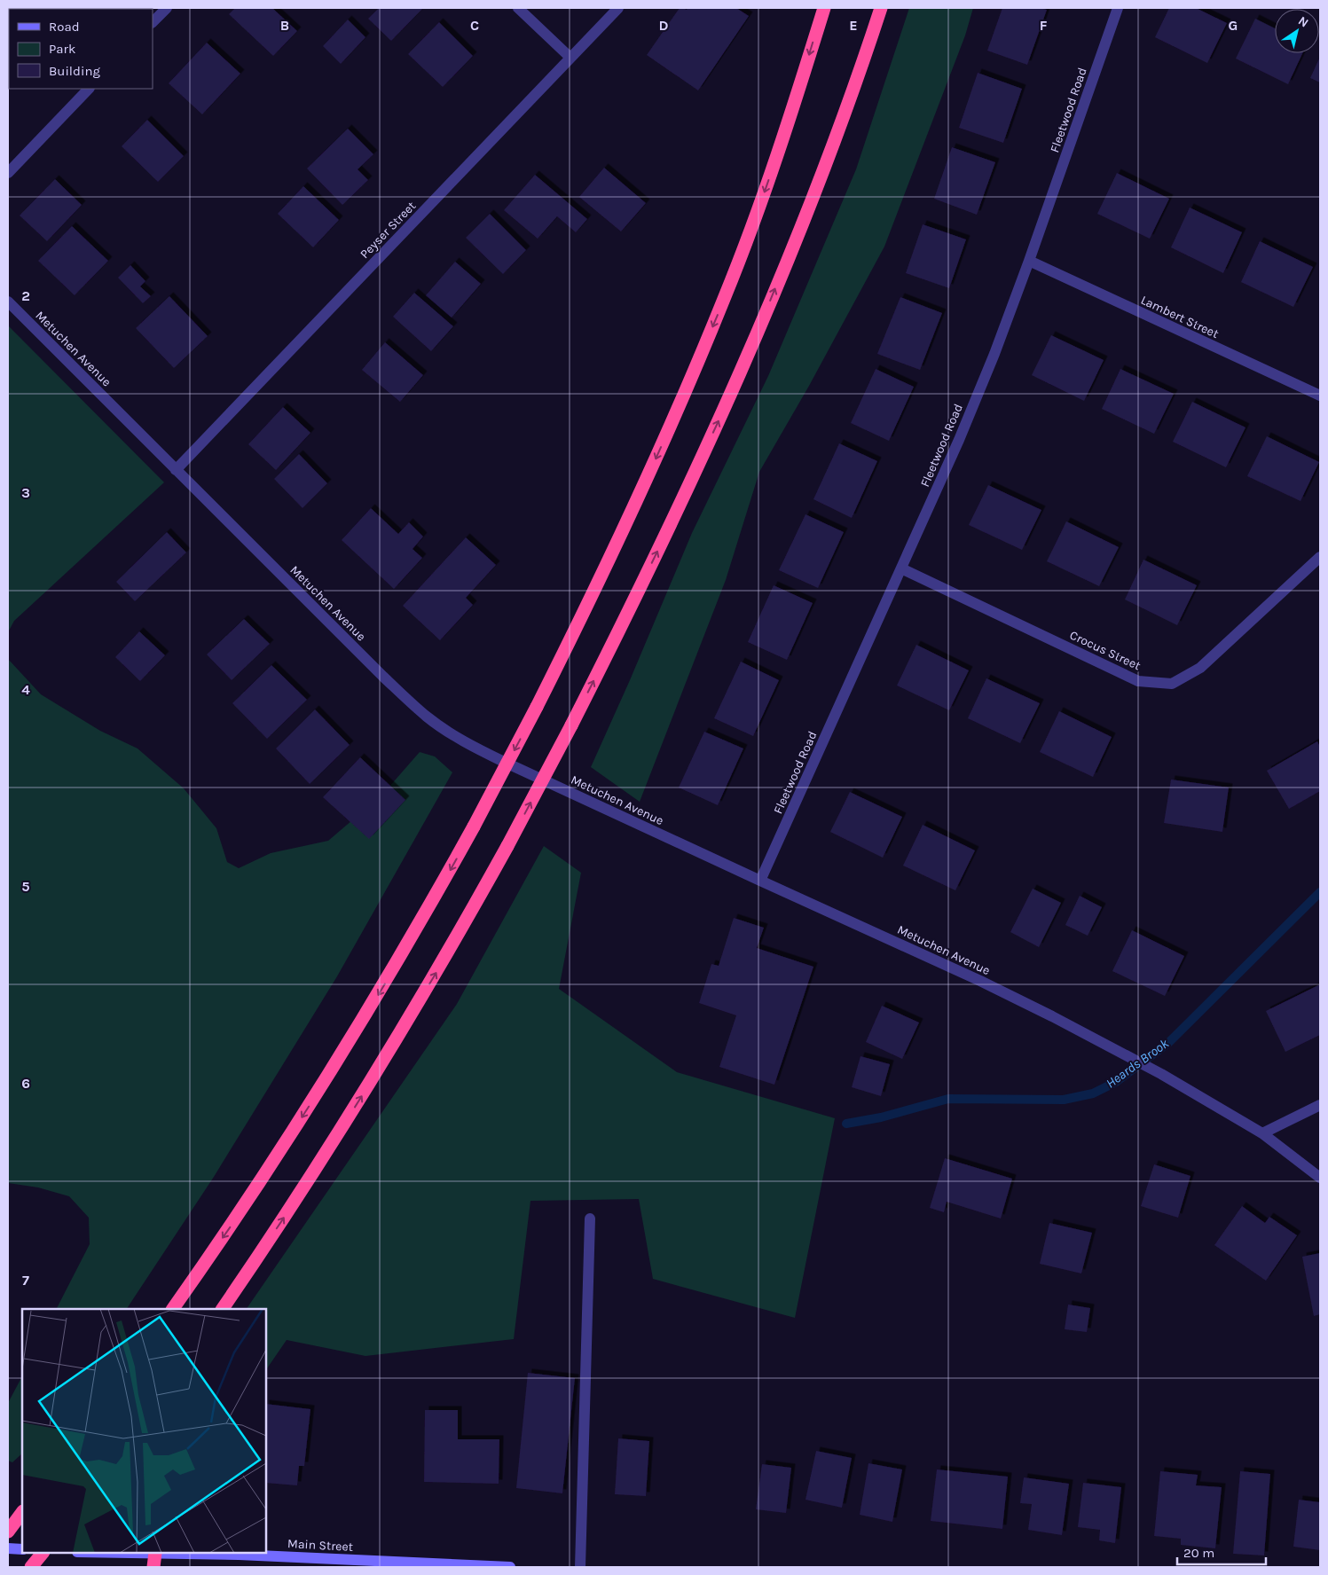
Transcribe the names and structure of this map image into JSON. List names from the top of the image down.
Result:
{
  "streets": {
    "main road": ["Main Street"],
    "street": [
      "Fleetwood Road",
      "Peyser Street",
      "Lambert Street",
      "Metuchen Avenue",
      "Crocus Street"
    ]
  },
  "crossings": [
    ["Fleetwood Road", "Lambert Street"],
    ["Fleetwood Road", "Metuchen Avenue"],
    ["Fleetwood Road", "Crocus Street"],
    ["Peyser Street", "Metuchen Avenue"]
  ],
  "water": ["Heards Brook"],
  "legend": ["Road", "Park", "Building"],
  "scale_bar": "20 m",
  "north": "top right",
  "grid": {
    "columns": [
      "B",
      "C",
      "D",
      "E",
      "F",
      "G"
    ],
    "rows": [
      "2",
      "3",
      "4",
      "5",
      "6",
      "7"
    ]
  }
}
